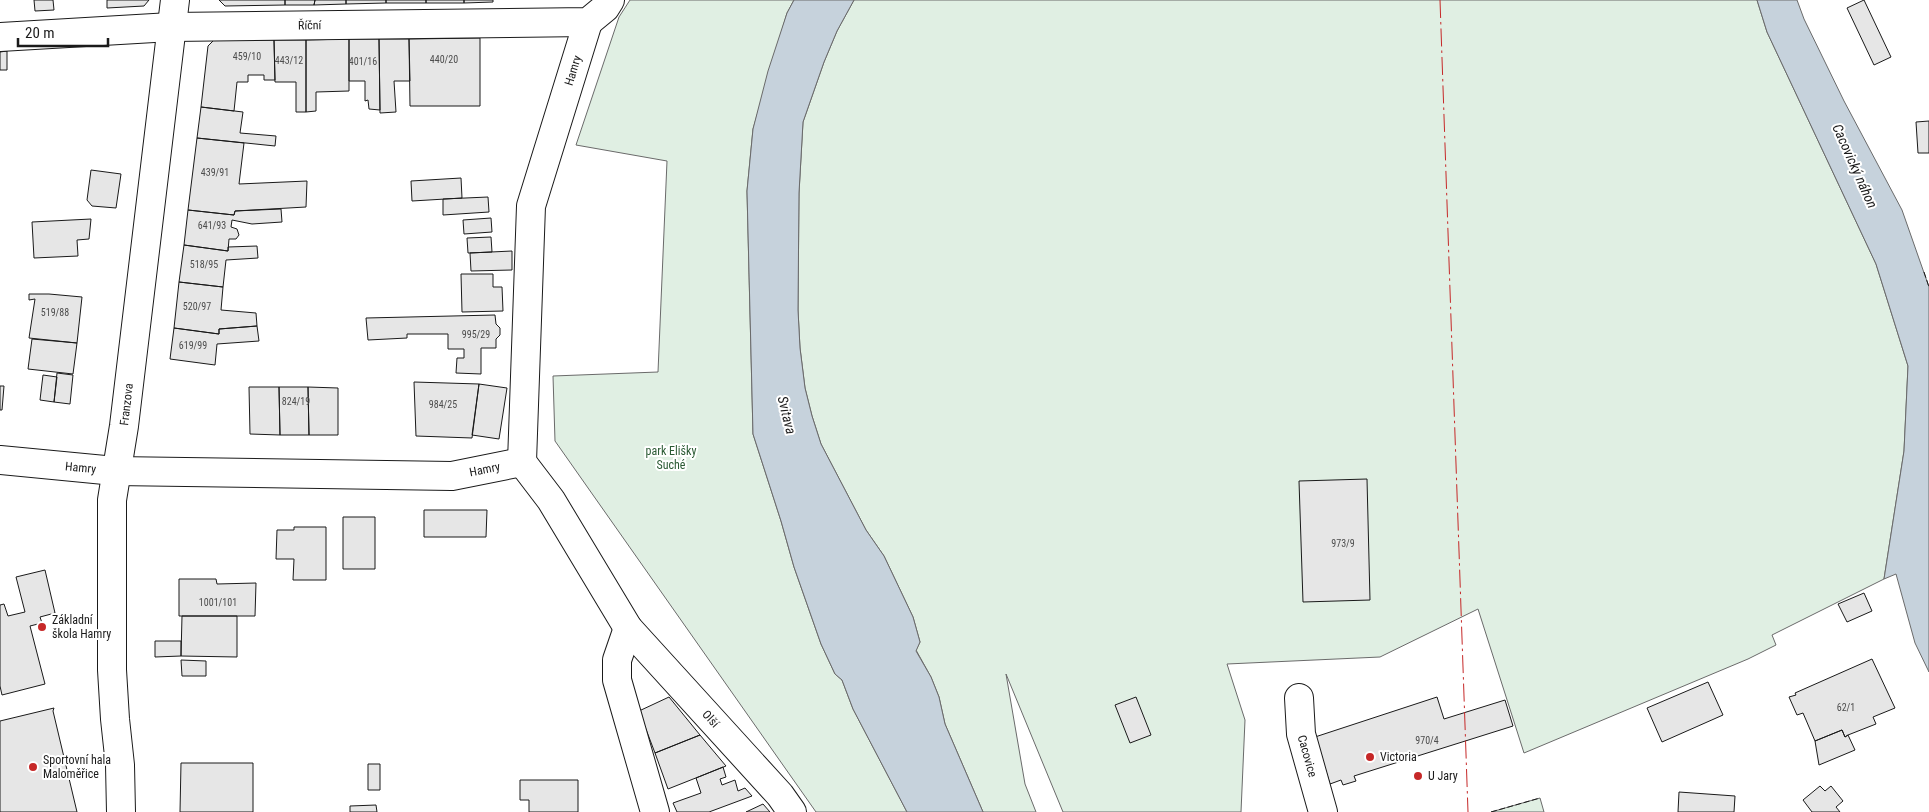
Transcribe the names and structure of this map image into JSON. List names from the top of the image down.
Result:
{
  "streets": {
    "street": [
      "Říční",
      "Hamry",
      "Franzova",
      "Olší",
      "Cacovice"
    ]
  },
  "crossings": [
    ["Říční", "Hamry"],
    ["Říční", "Franzova"],
    ["Hamry", "Franzova"],
    ["Hamry", "Olší"]
  ],
  "water": ["Cacovický náhon", "Svitava"],
  "parks": ["park Elišky Suché"],
  "places": [
    "Základní škola Hamry",
    "Victoria",
    "Sportovní hala Maloměřice",
    "U Jary"
  ],
  "house_numbers": [
    "459/10",
    "440/20",
    "443/12",
    "401/16",
    "439/91",
    "641/93",
    "518/95",
    "520/97",
    "519/88",
    "995/29",
    "619/99",
    "824/19",
    "984/25",
    "973/9",
    "1001/101",
    "62/1",
    "970/4"
  ],
  "scale_bar": "20 m"
}
